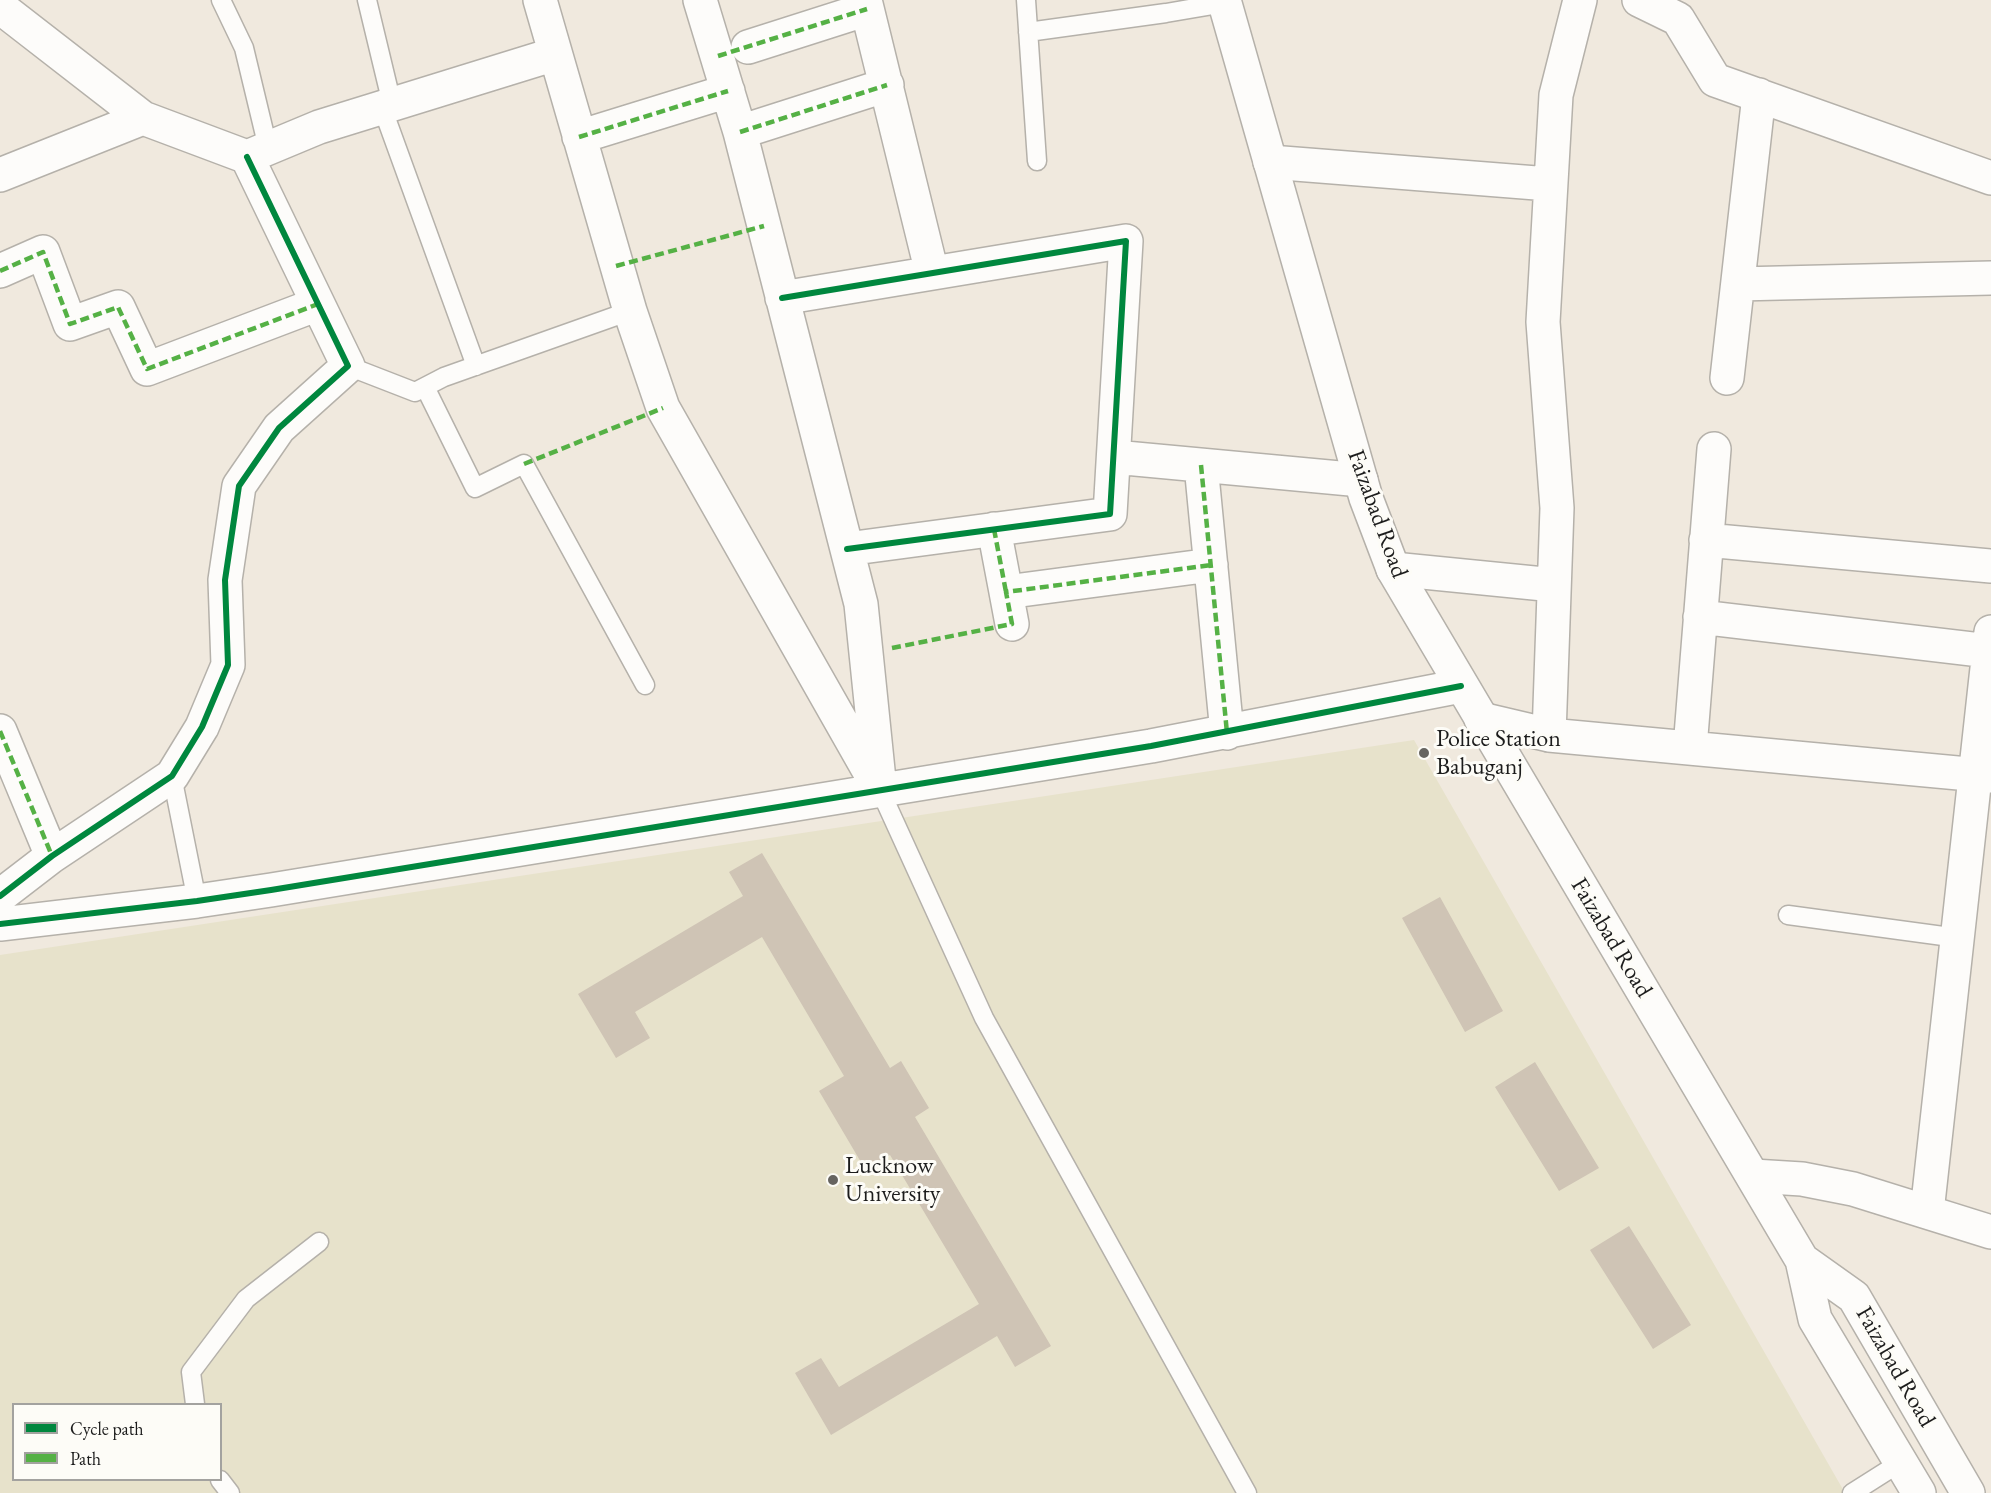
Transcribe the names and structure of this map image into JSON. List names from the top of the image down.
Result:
{
  "streets": {
    "street": ["Faizabad Road"]
  },
  "places": ["Police Station Babuganj", "Lucknow University"],
  "legend": ["Cycle path", "Path"]
}
